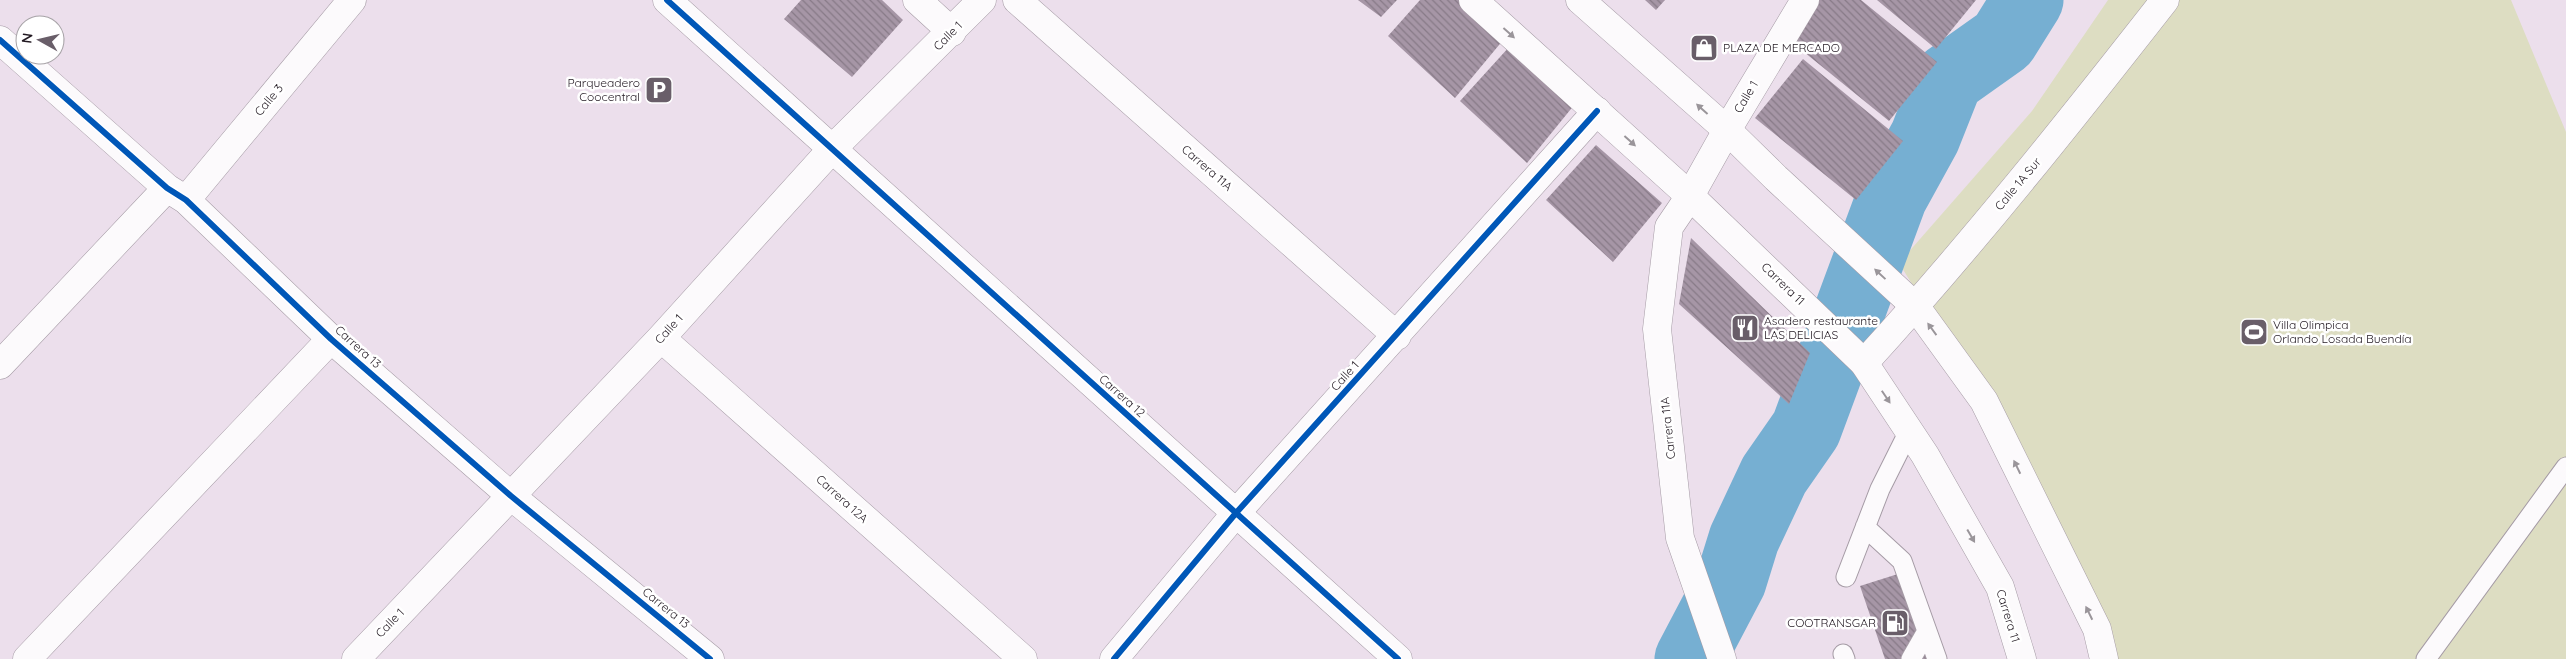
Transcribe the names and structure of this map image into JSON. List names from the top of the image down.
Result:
{
  "streets": {
    "street": [
      "Calle 1",
      "Calle 3",
      "Carrera 11A",
      "Calle 1A Sur",
      "Carrera 11",
      "Carrera 13",
      "Carrera 12",
      "Carrera 12A"
    ]
  },
  "crossings": [
    ["Calle 1", "Carrera 11A"],
    ["Calle 1", "Carrera 11"],
    ["Calle 1", "Carrera 13"],
    ["Calle 1", "Carrera 12"],
    ["Calle 1", "Carrera 12A"],
    ["Calle 3", "Carrera 13"],
    ["Carrera 11A", "Carrera 11"],
    ["Calle 1A Sur", "Carrera 11"]
  ],
  "places": {
    "shop": ["PLAZA DE MERCADO"],
    "parking": ["Parqueadero Coocentral"],
    "restaurant": ["Asadero restaurante LAS DELICIAS"],
    "sports": ["Villa Olimpica Orlando Losada Buendía"],
    "fuel station": ["COOTRANSGAR"]
  },
  "north": "left"
}
